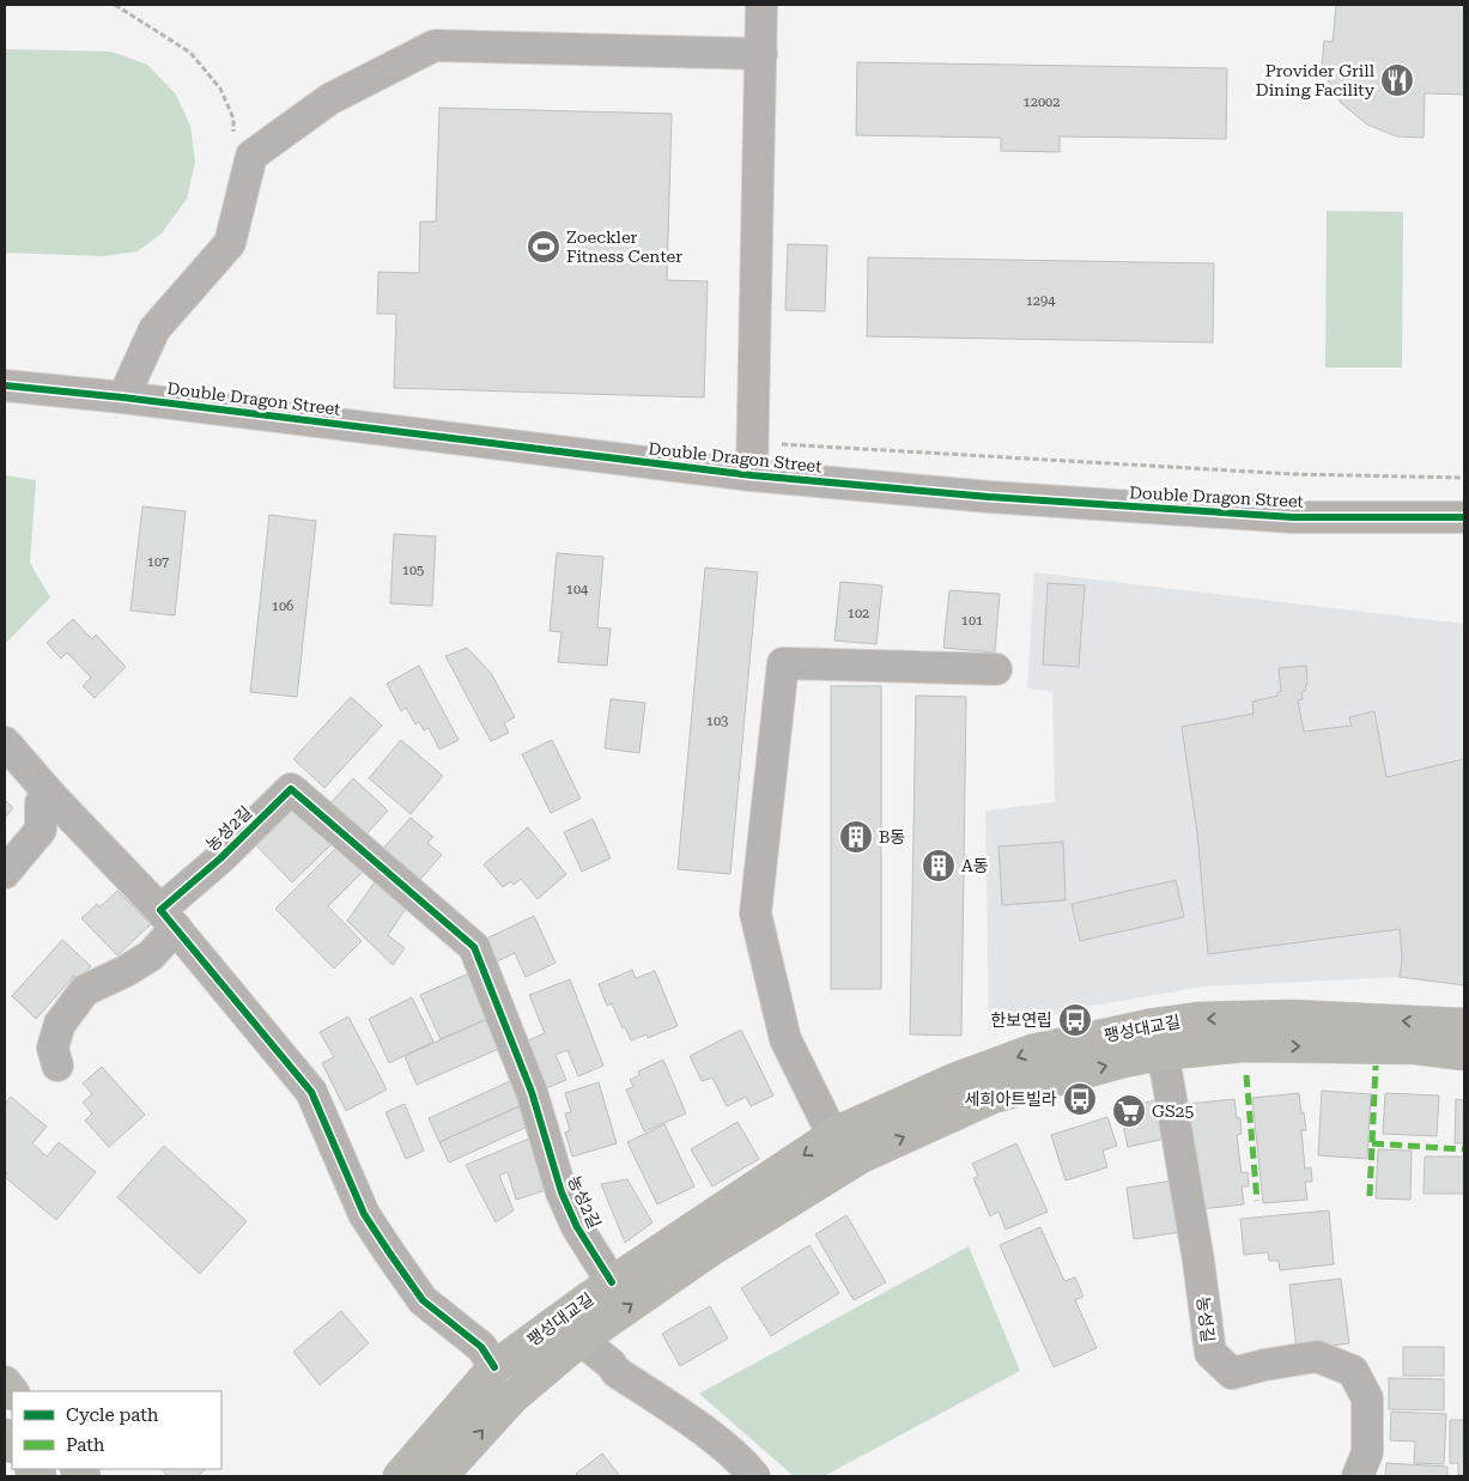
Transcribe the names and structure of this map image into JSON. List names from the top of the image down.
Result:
{
  "streets": {
    "main road": ["팽성대교길"],
    "street": ["Double Dragon Street", "농성2길", "농성길"]
  },
  "crossings": [
    ["농성2길", "팽성대교길"],
    ["팽성대교길", "농성길"]
  ],
  "places": {
    "restaurant": ["Provider Grill Dining Facility"],
    "sports": ["Zoeckler Fitness Center"],
    "building": ["B동", "A동"],
    "bus stop": ["한보연립", "세희아트빌라"],
    "supermarket": ["GS25"]
  },
  "house_numbers": [
    "12002",
    "1294",
    "107",
    "105",
    "104",
    "106",
    "102",
    "101",
    "103"
  ],
  "legend": ["Cycle path", "Path"]
}
